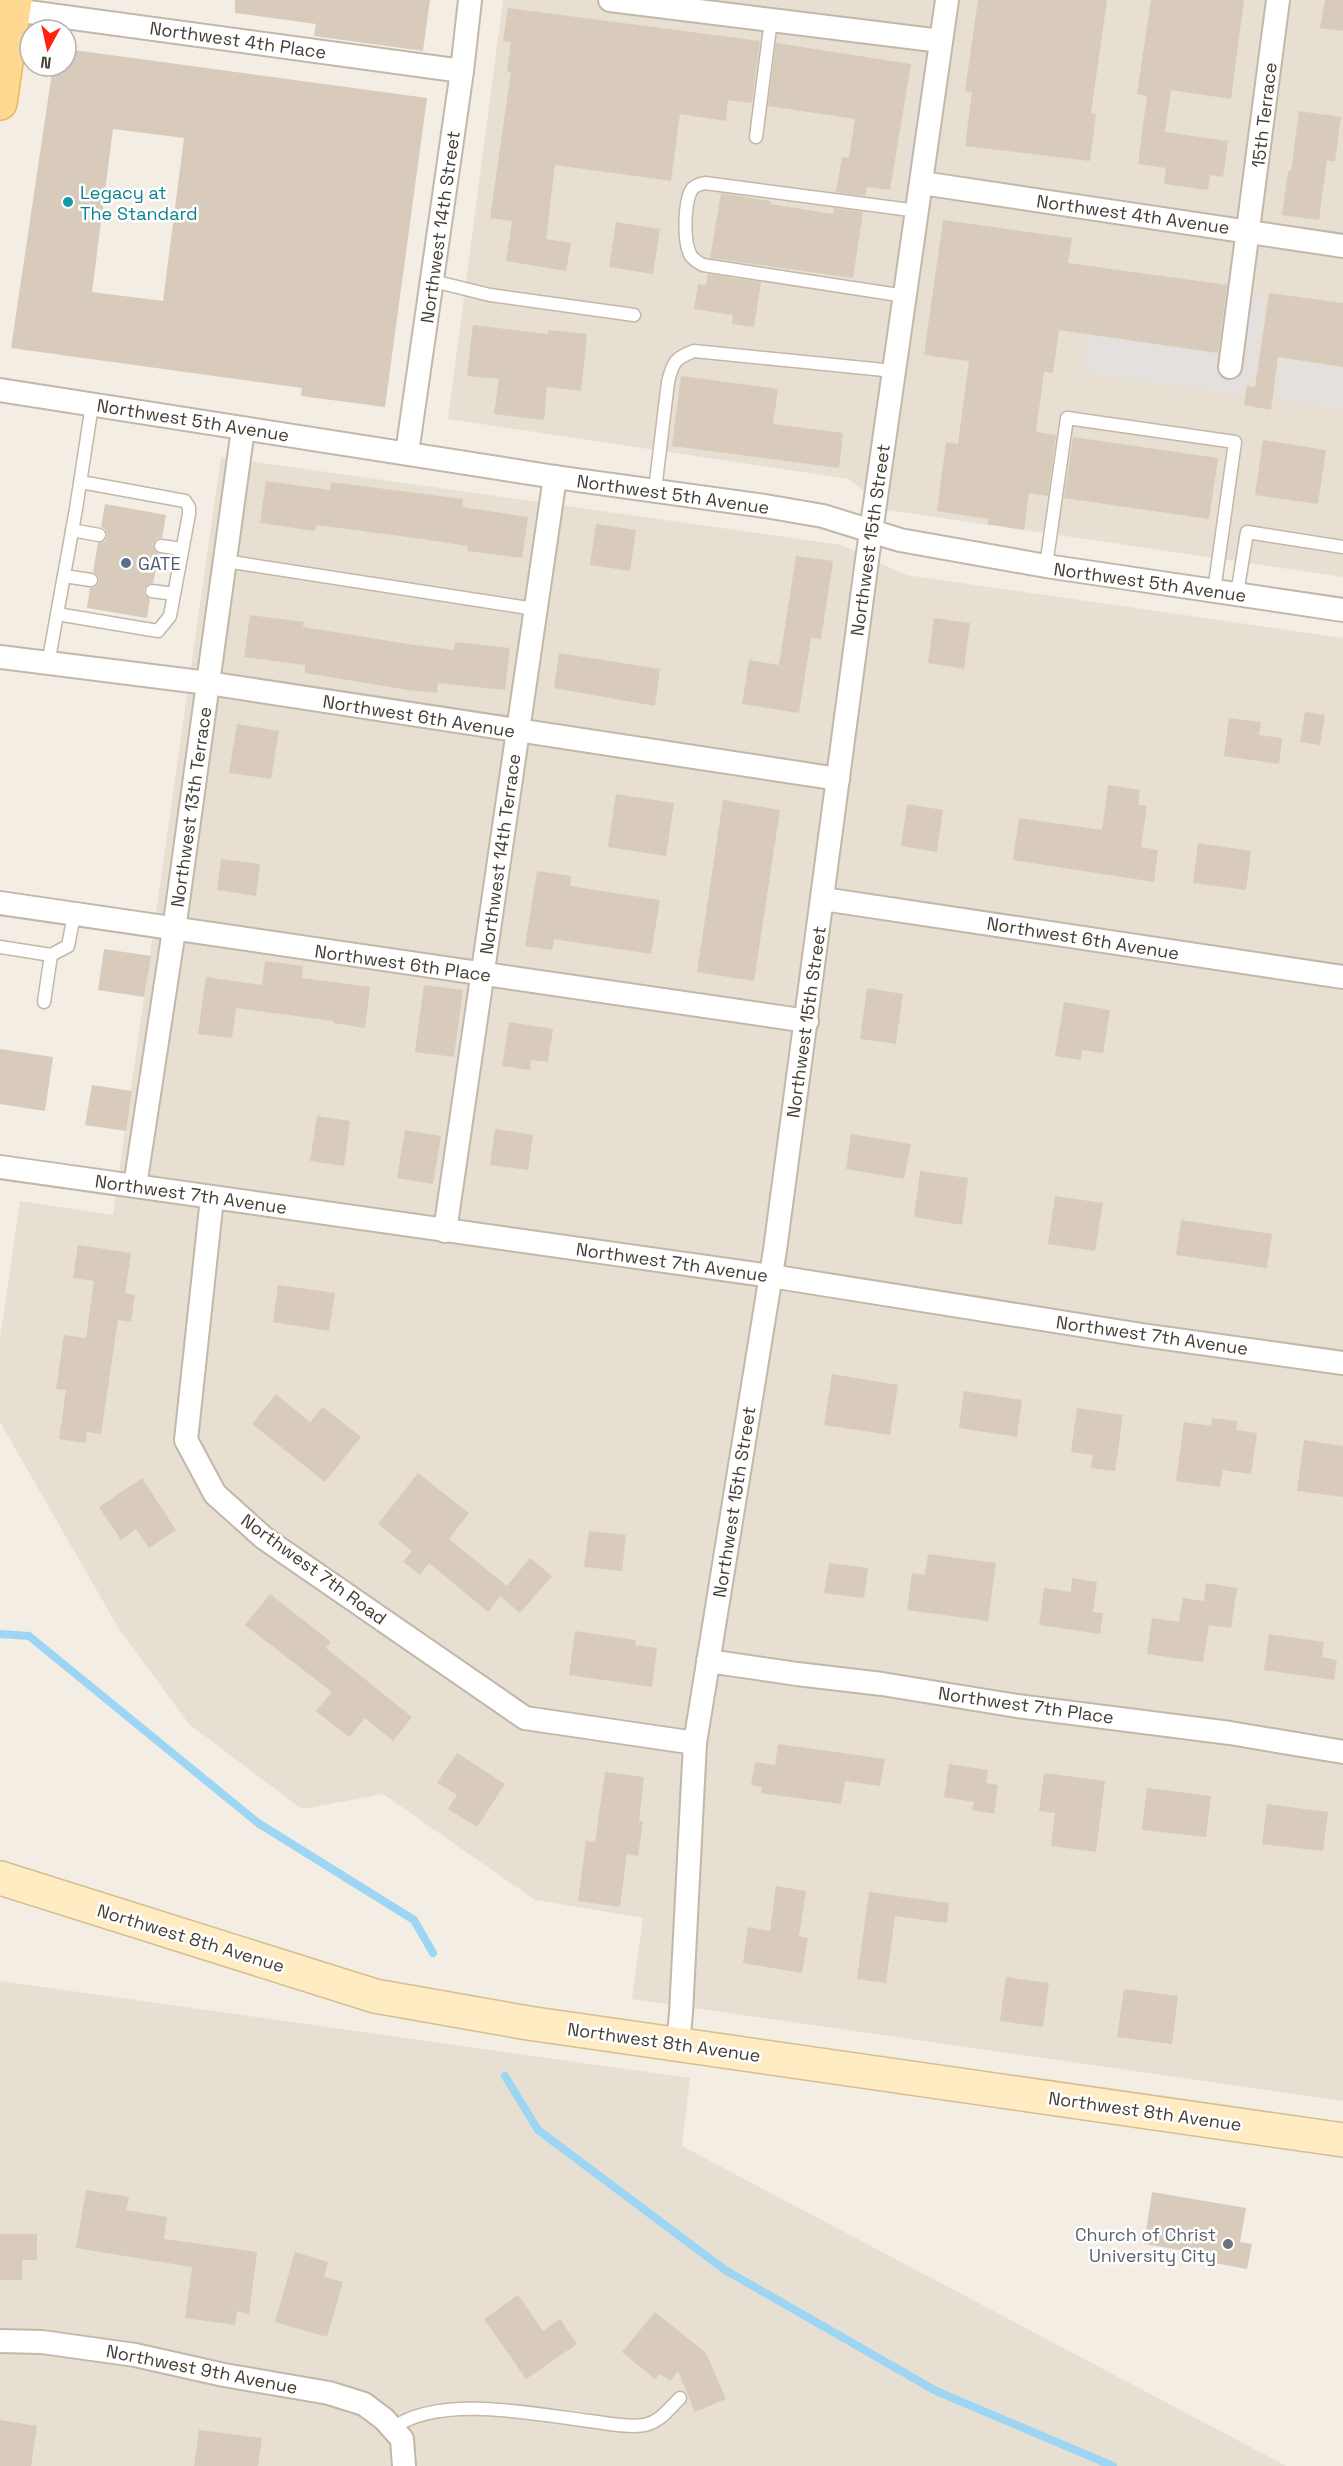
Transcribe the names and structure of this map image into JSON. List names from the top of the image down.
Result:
{
  "streets": {
    "street": [
      "Northwest 4th Place",
      "15th Terrace",
      "Northwest 4th Avenue",
      "Northwest 14th Street",
      "Northwest 5th Avenue",
      "Northwest 15th Street",
      "Northwest 6th Avenue",
      "Northwest 13th Terrace",
      "Northwest 14th Terrace",
      "Northwest 6th Place",
      "Northwest 7th Avenue",
      "Northwest 7th Road",
      "Northwest 7th Place",
      "Northwest 8th Avenue",
      "Northwest 9th Avenue"
    ]
  },
  "crossings": [
    ["Northwest 4th Place", "Northwest 14th Street"],
    ["15th Terrace", "Northwest 4th Avenue"],
    ["Northwest 4th Avenue", "Northwest 15th Street"],
    ["Northwest 14th Street", "Northwest 5th Avenue"],
    ["Northwest 5th Avenue", "Northwest 15th Street"],
    ["Northwest 5th Avenue", "Northwest 13th Terrace"],
    ["Northwest 5th Avenue", "Northwest 14th Terrace"],
    ["Northwest 15th Street", "Northwest 6th Avenue"],
    ["Northwest 15th Street", "Northwest 6th Place"],
    ["Northwest 15th Street", "Northwest 7th Avenue"],
    ["Northwest 15th Street", "Northwest 7th Road"],
    ["Northwest 15th Street", "Northwest 7th Place"],
    ["Northwest 15th Street", "Northwest 8th Avenue"],
    ["Northwest 6th Avenue", "Northwest 13th Terrace"],
    ["Northwest 6th Avenue", "Northwest 14th Terrace"],
    ["Northwest 13th Terrace", "Northwest 6th Place"],
    ["Northwest 13th Terrace", "Northwest 7th Avenue"],
    ["Northwest 14th Terrace", "Northwest 6th Place"],
    ["Northwest 14th Terrace", "Northwest 7th Avenue"],
    ["Northwest 7th Avenue", "Northwest 7th Road"]
  ],
  "places": ["Legacy at The Standard", "GATE", "Church of Christ University City"],
  "north": "bottom"
}
